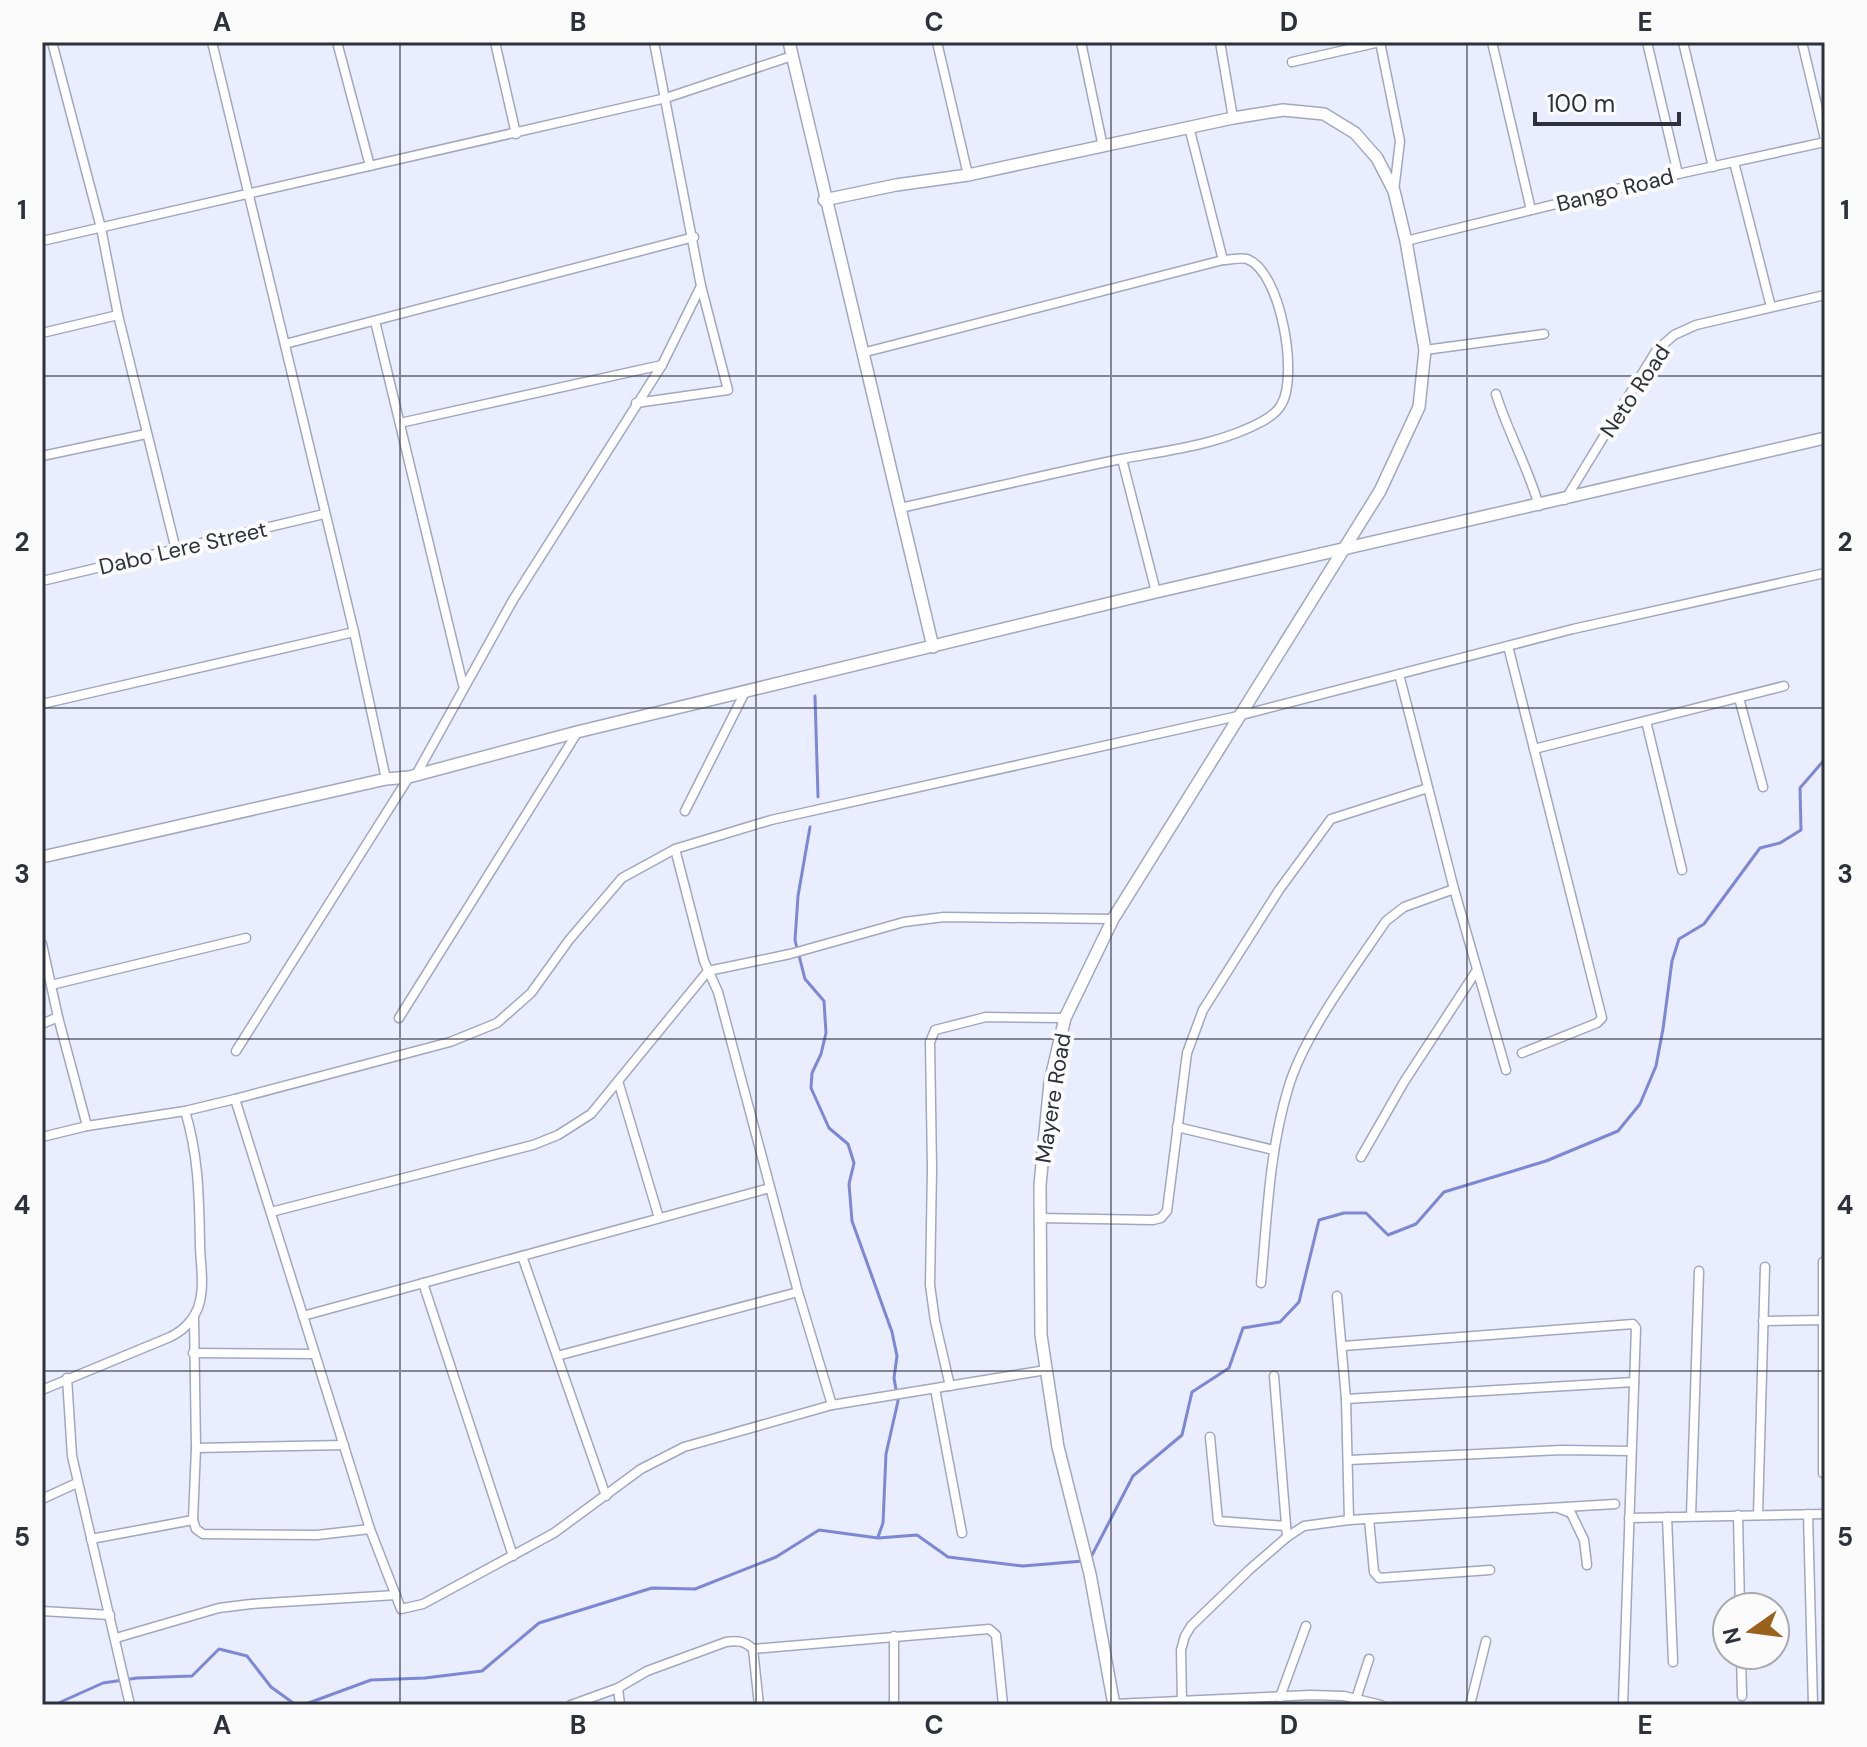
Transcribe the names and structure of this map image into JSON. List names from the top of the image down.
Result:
{
  "streets": {
    "street": [
      "Bango Road",
      "Neto Road",
      "Dabo Lere Street",
      "Mayere Road"
    ]
  },
  "crossings": [
    ["Bango Road", "Mayere Road"]
  ],
  "scale_bar": "100 m",
  "north": "left",
  "grid": {
    "columns": [
      "A",
      "B",
      "C",
      "D",
      "E"
    ],
    "rows": [
      "1",
      "2",
      "3",
      "4",
      "5"
    ]
  }
}
